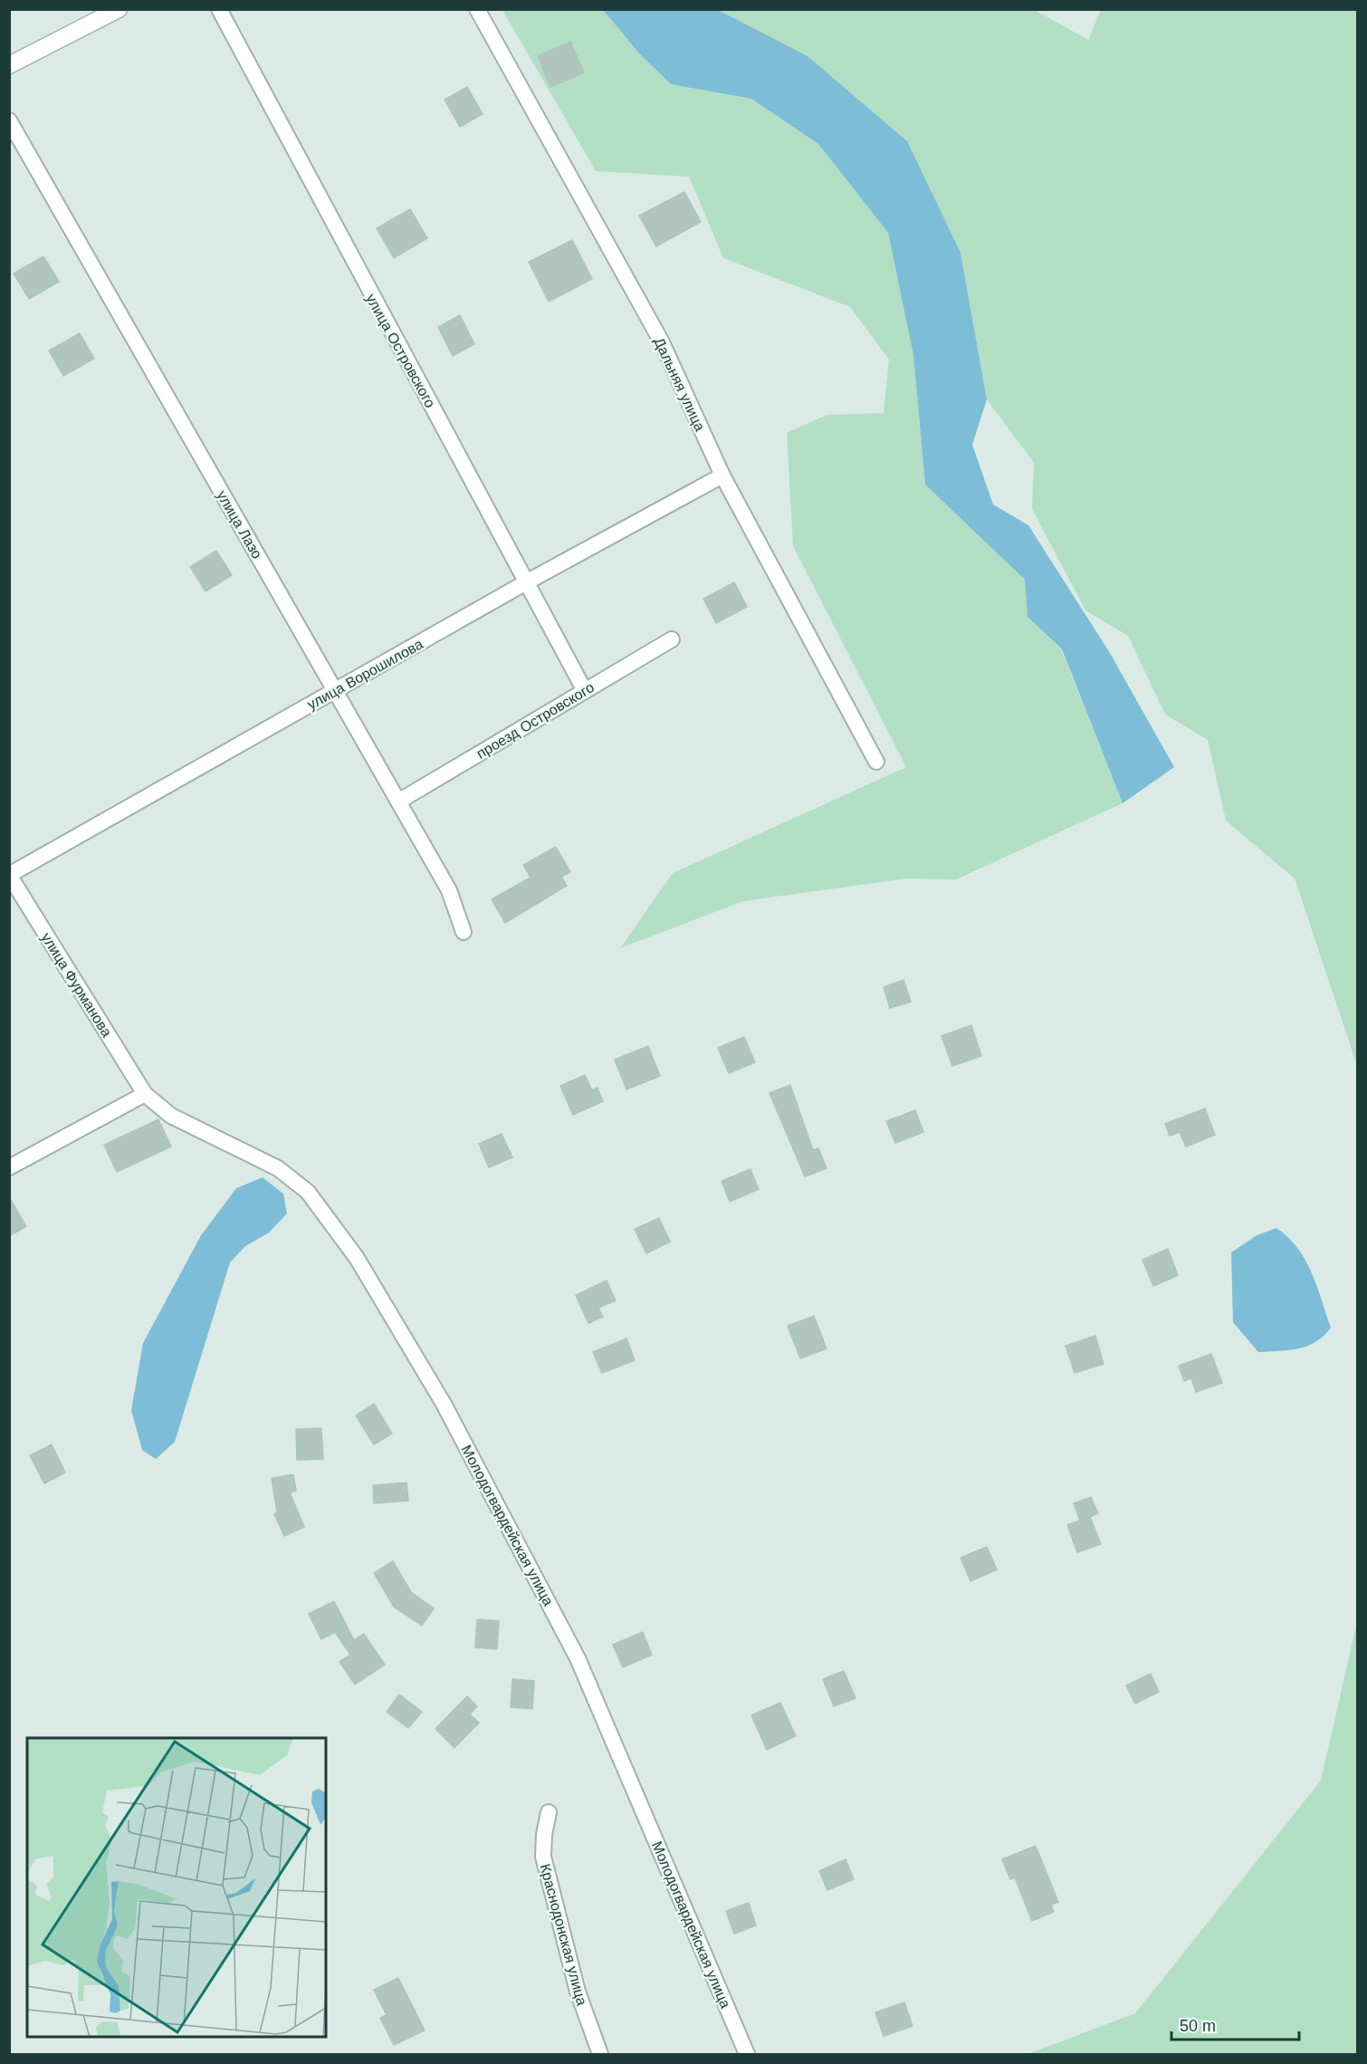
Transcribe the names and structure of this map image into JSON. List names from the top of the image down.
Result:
{
  "streets": {
    "street": [
      "улица Островского",
      "Дальняя улица",
      "улица Лазо",
      "улица Ворошилова",
      "проезд Островского",
      "улица Фурманова",
      "Молодогвардейская улица",
      "Краснодонская улица"
    ]
  },
  "crossings": [
    ["улица Островского", "улица Ворошилова"],
    ["улица Островского", "проезд Островского"],
    ["Дальняя улица", "улица Ворошилова"],
    ["улица Лазо", "улица Ворошилова"],
    ["улица Лазо", "проезд Островского"],
    ["улица Ворошилова", "улица Фурманова"],
    ["улица Фурманова", "Молодогвардейская улица"]
  ],
  "scale_bar": "50 m"
}
